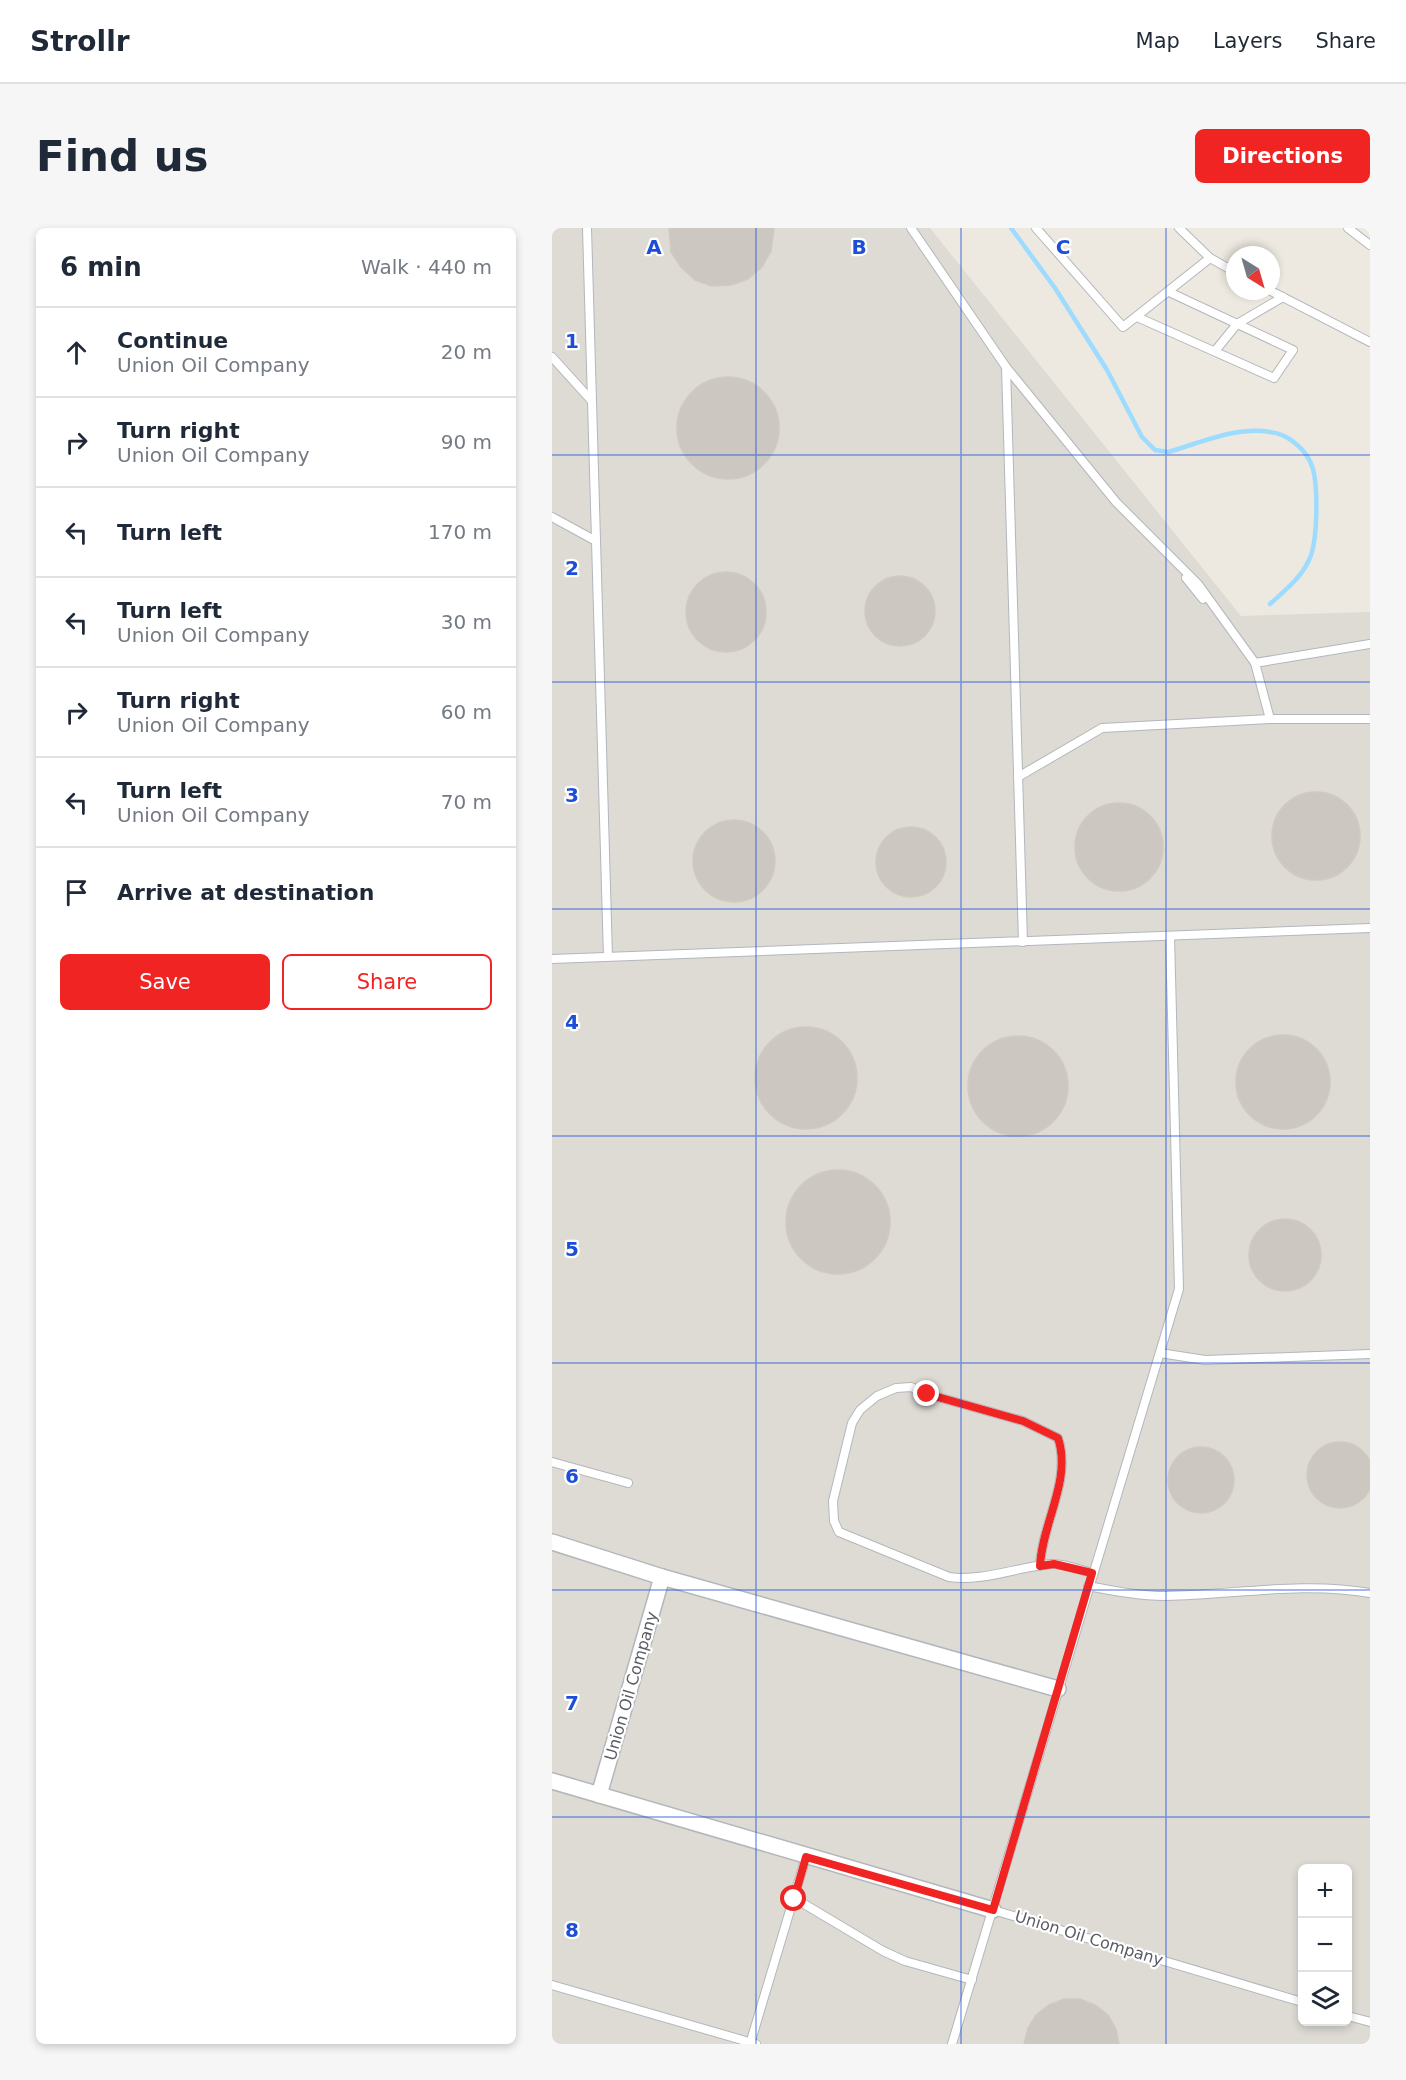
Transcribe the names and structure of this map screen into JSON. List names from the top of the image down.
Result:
{
  "streets": {
    "street": ["Union Oil Company"]
  },
  "north": "bottom right",
  "page": {
    "header": "Strollr",
    "nav": ["Map", "Layers", "Share"],
    "buttons": [
      "Directions",
      ["Save", "Share"]
    ],
    "title": "Find us",
    "heading": ["6 min", "Walk · 440 m"],
    "list": [
      ["Continue", "Union Oil Company", "20 m"],
      ["Turn right", "Union Oil Company", "90 m"],
      ["Turn left", "170 m"],
      ["Turn left", "Union Oil Company", "30 m"],
      ["Turn right", "Union Oil Company", "60 m"],
      ["Turn left", "Union Oil Company", "70 m"],
      "Arrive at destination"
    ],
    "map_buttons": ["+", "−"]
  },
  "grid": {
    "columns": ["A", "B", "C"],
    "rows": [
      "1",
      "2",
      "3",
      "4",
      "5",
      "6",
      "7",
      "8"
    ]
  }
}
